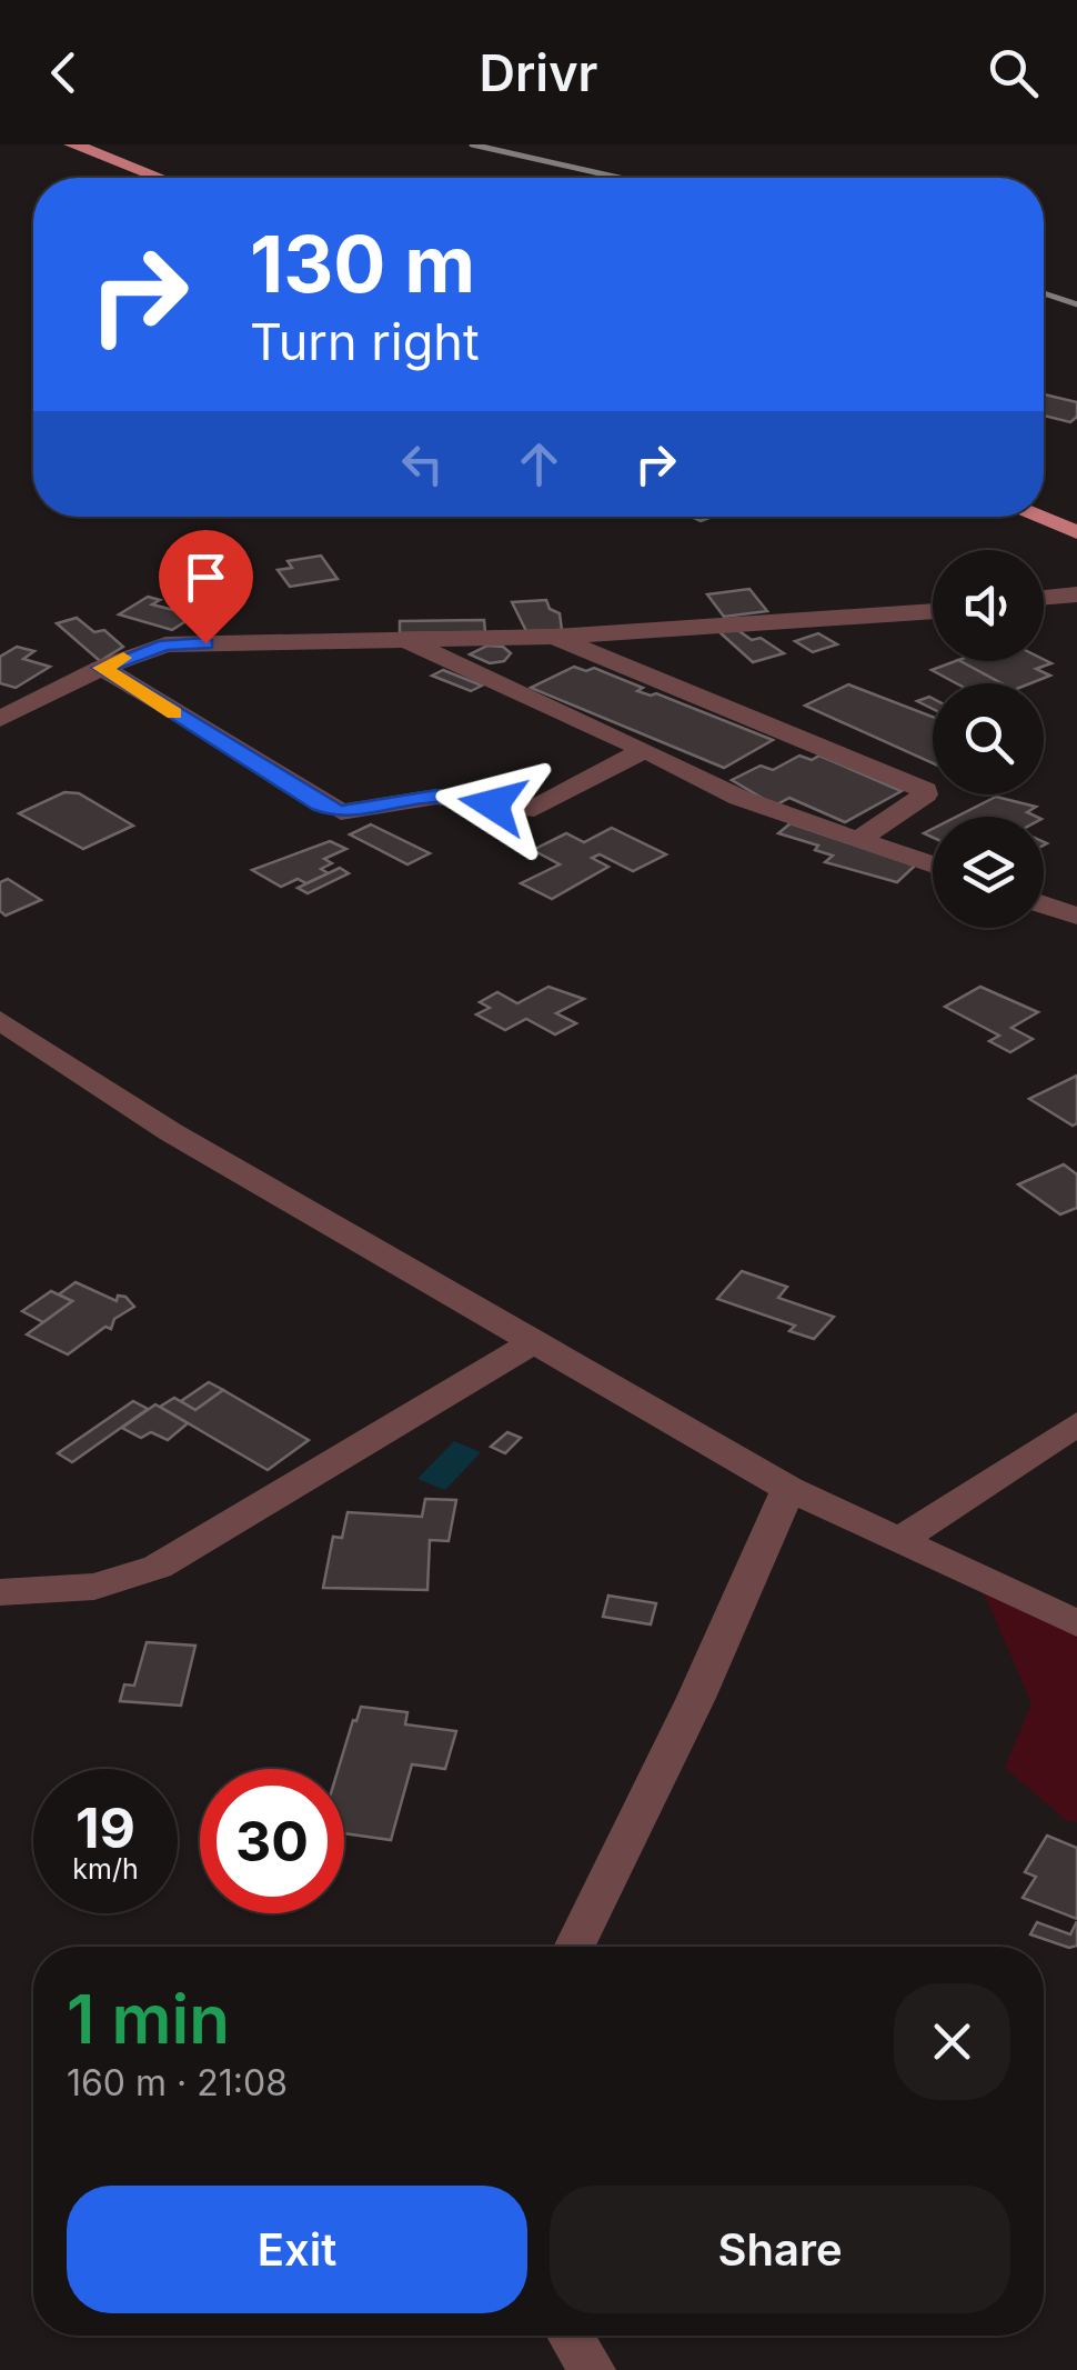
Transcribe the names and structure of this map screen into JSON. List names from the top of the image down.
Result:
{
  "page": {
    "header": "Drivr",
    "turn": ["130 m", "Turn right"],
    "speed": "19 km/h",
    "limit": "30",
    "heading": ["1 min", "160 m · 21:08"],
    "buttons": ["Exit", "Share"]
  }
}
